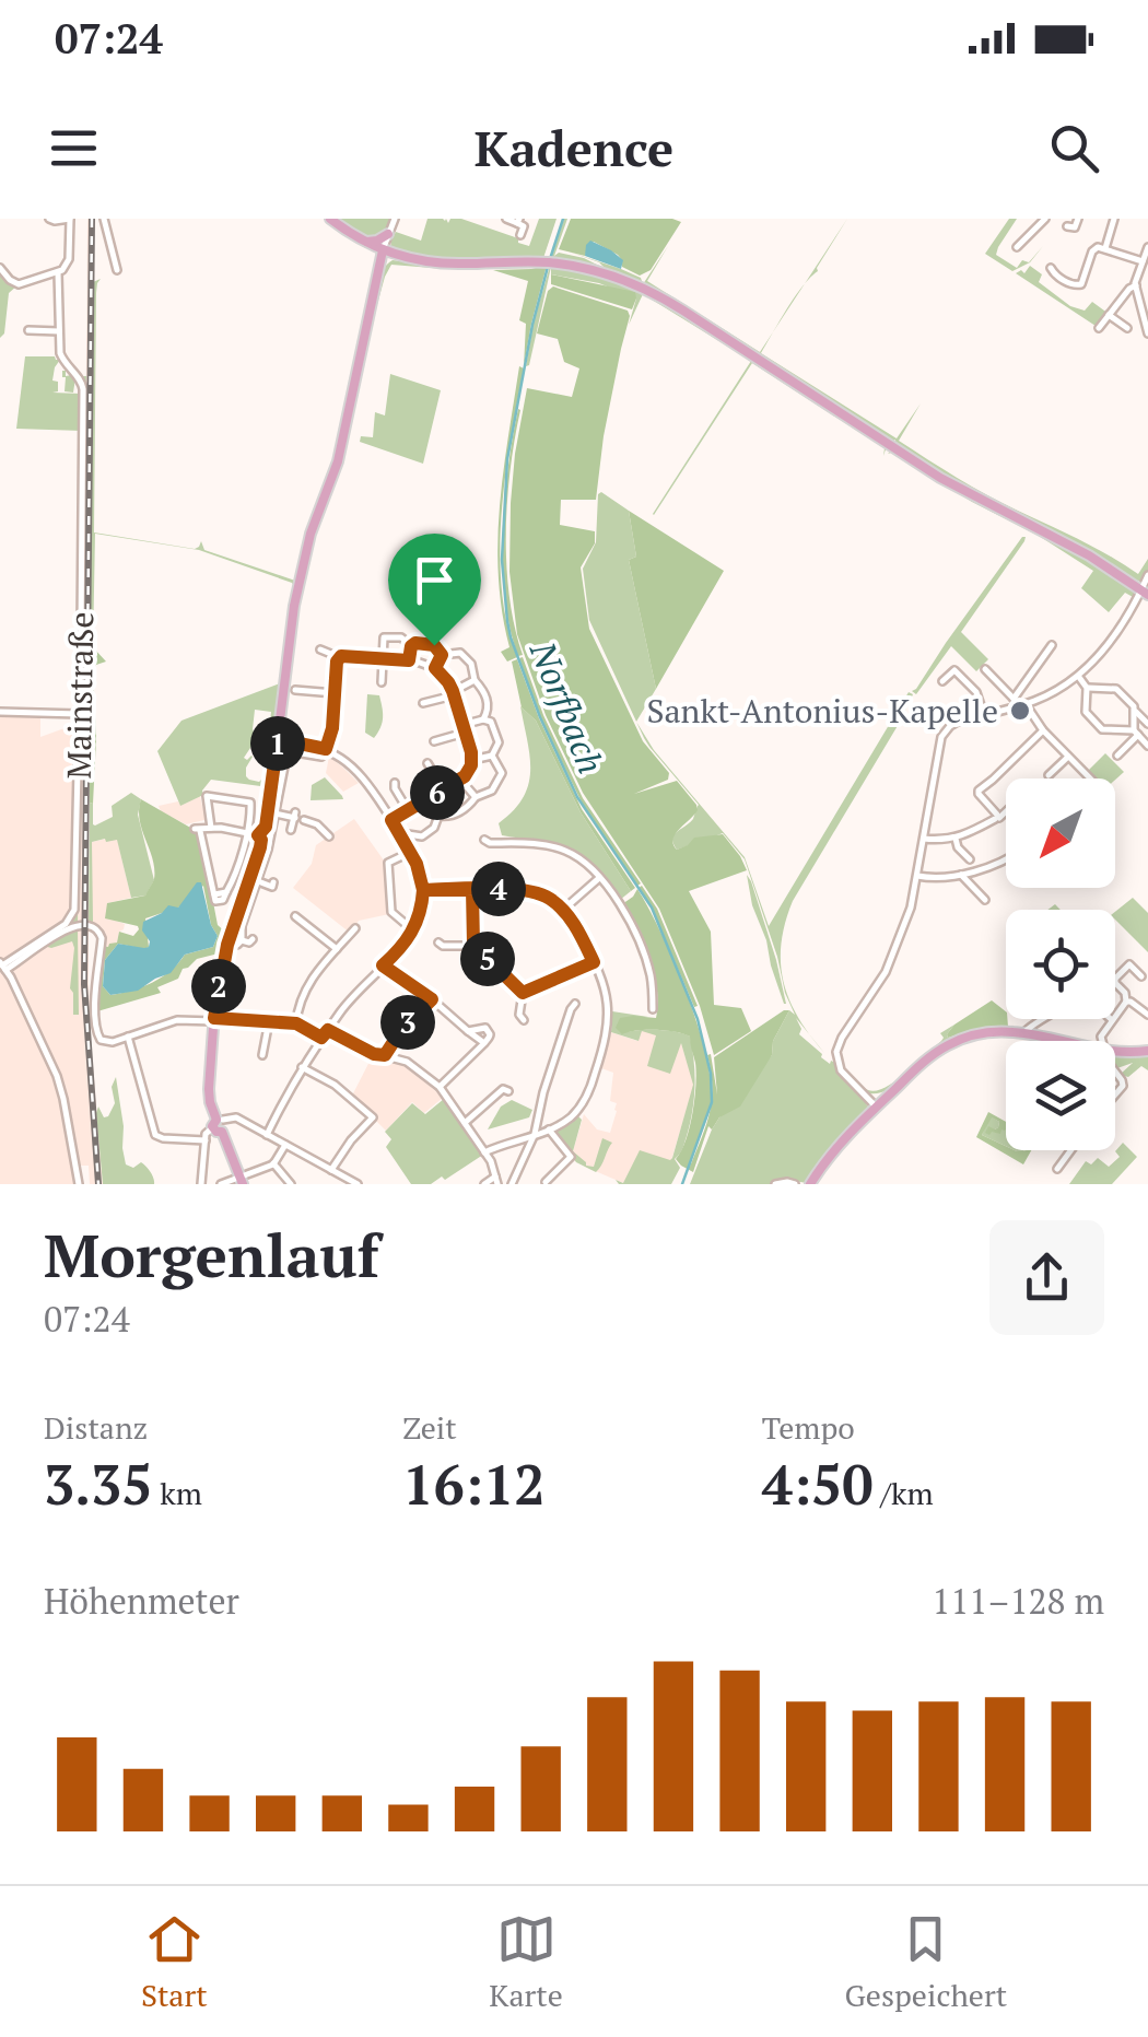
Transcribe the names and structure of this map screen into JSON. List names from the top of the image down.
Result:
{
  "streets": {
    "street": ["Mainstraße"]
  },
  "water": ["Norfbach"],
  "places": ["Sankt-Antonius-Kapelle"],
  "north": "bottom left",
  "page": {
    "status": "07:24",
    "header": "Kadence",
    "pins": [
      "1",
      "6",
      "4",
      "5",
      "2",
      "3"
    ],
    "heading": ["Morgenlauf", "07:24"],
    "stats": [
      ["Distanz", "3.35 km"],
      ["Zeit", "16:12"],
      ["Tempo", "4:50 /km"]
    ],
    "chart": ["Höhenmeter", "111–128 m"],
    "tabs": ["Start", "Karte", "Gespeichert"]
  }
}
